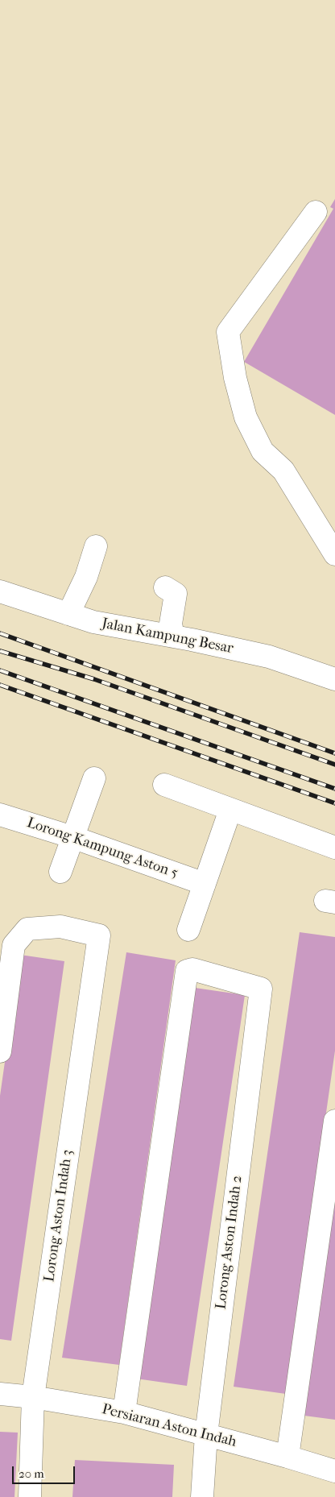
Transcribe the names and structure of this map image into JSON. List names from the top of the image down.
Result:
{
  "streets": {
    "street": [
      "Jalan Kampung Besar",
      "Lorong Kampung Aston 5",
      "Lorong Aston Indah 3",
      "Lorong Aston Indah 2",
      "Persiaran Aston Indah"
    ]
  },
  "crossings": [
    ["Lorong Aston Indah 3", "Persiaran Aston Indah"],
    ["Lorong Aston Indah 2", "Persiaran Aston Indah"]
  ],
  "scale_bar": "20 m"
}
